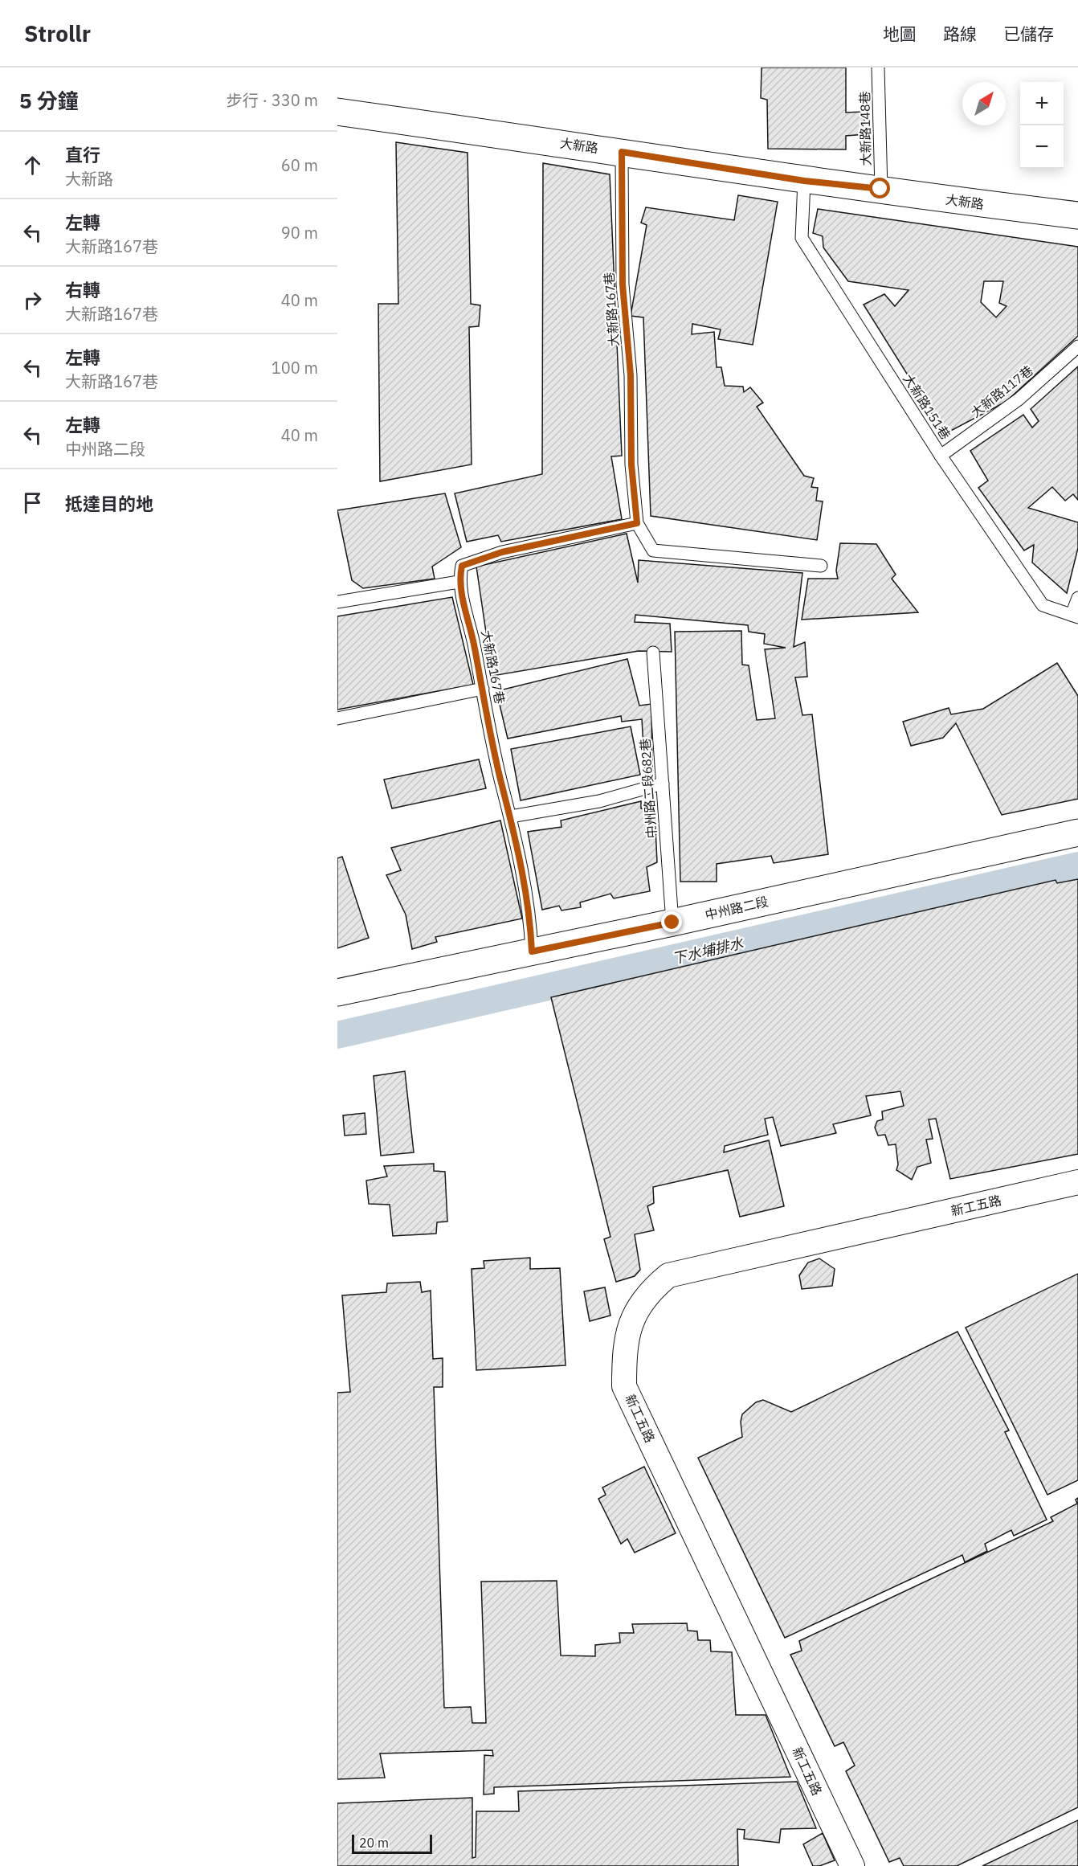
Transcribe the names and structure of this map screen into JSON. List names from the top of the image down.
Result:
{
  "streets": {
    "street": ["大新路", "中州路二段", "新工五路"],
    "lane": [
      "大新路148巷",
      "大新路167巷",
      "大新路117巷",
      "大新路151巷",
      "中州路二段682巷"
    ]
  },
  "crossings": [
    ["大新路148巷", "大新路"],
    ["大新路", "大新路167巷"],
    ["大新路", "大新路151巷"],
    ["大新路167巷", "中州路二段"],
    ["大新路117巷", "大新路151巷"],
    ["中州路二段682巷", "中州路二段"]
  ],
  "water": ["下水埔排水"],
  "scale_bar": "20 m",
  "north": "top right",
  "page": {
    "header": "Strollr",
    "nav": ["地圖", "路線", "已儲存"],
    "heading": ["5 分鐘", "步行 · 330 m"],
    "map_buttons": ["+", "−"],
    "list": [
      ["直行", "大新路", "60 m"],
      ["左轉", "大新路167巷", "90 m"],
      ["右轉", "大新路167巷", "40 m"],
      ["左轉", "大新路167巷", "100 m"],
      ["左轉", "中州路二段", "40 m"],
      "抵達目的地"
    ],
    "scale": "20 m"
  }
}
